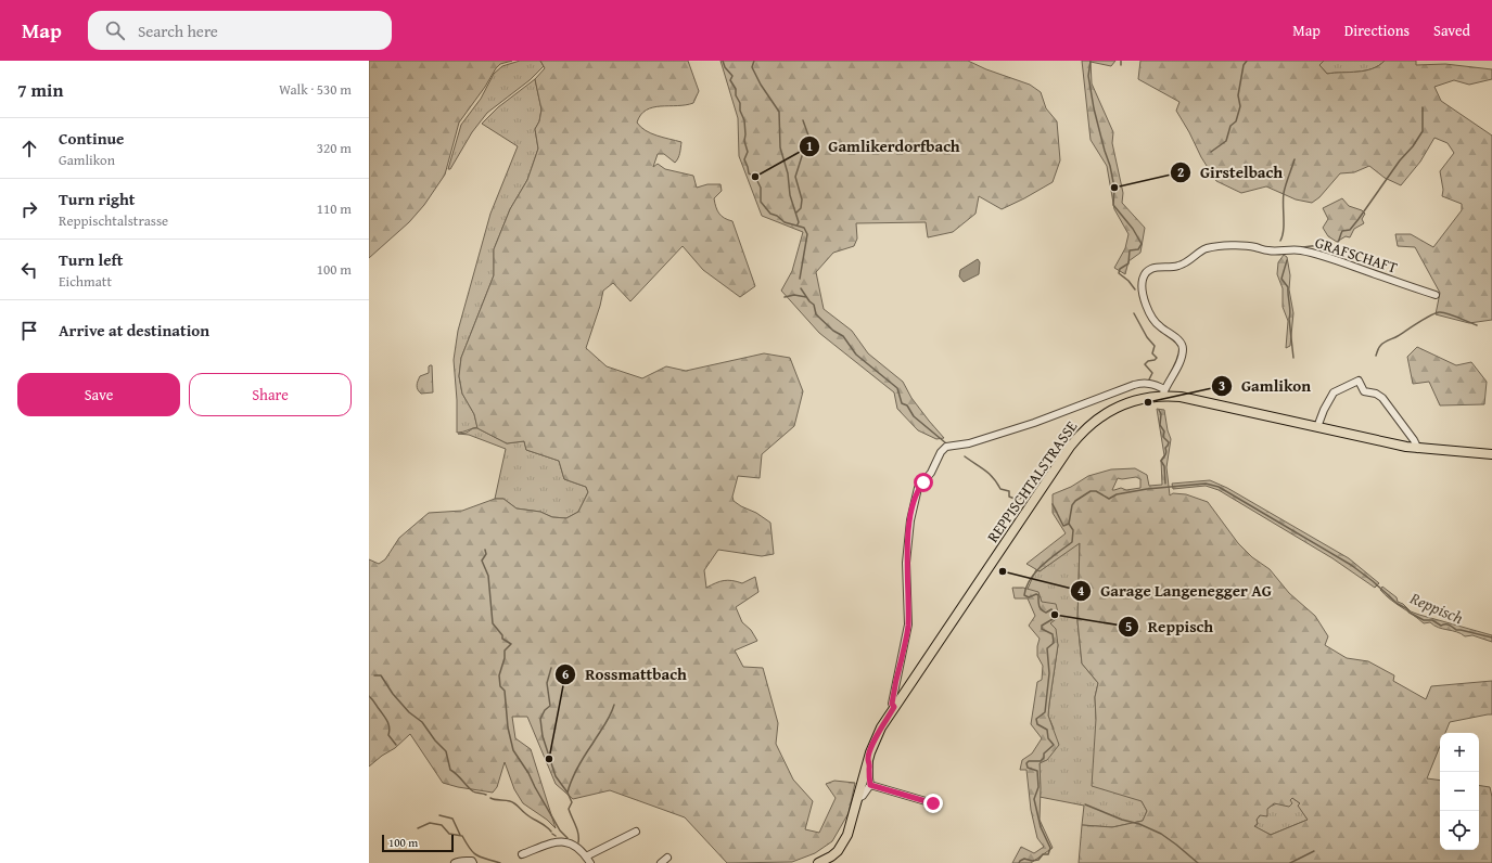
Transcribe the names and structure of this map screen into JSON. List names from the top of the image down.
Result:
{
  "streets": {
    "main road": ["REPPISCHTALSTRASSE"],
    "street": ["GRAFSCHAFT"]
  },
  "crossings": [
    ["GRAFSCHAFT", "REPPISCHTALSTRASSE"]
  ],
  "water": ["Reppisch"],
  "places": [
    "Gamlikerdorfbach",
    "Girstelbach",
    "Gamlikon",
    "Garage Langenegger AG",
    "Reppisch",
    "Rossmattbach"
  ],
  "scale_bar": "100 m",
  "page": {
    "header": "Map",
    "search": "Search here",
    "nav": ["Map", "Directions", "Saved"],
    "heading": ["7 min", "Walk · 530 m"],
    "list": [
      ["Continue", "Gamlikon", "320 m"],
      ["Turn right", "Reppischtalstrasse", "110 m"],
      ["Turn left", "Eichmatt", "100 m"],
      "Arrive at destination"
    ],
    "buttons": ["Save", "Share"],
    "map_buttons": ["+", "−"],
    "scale": "100 m"
  }
}
